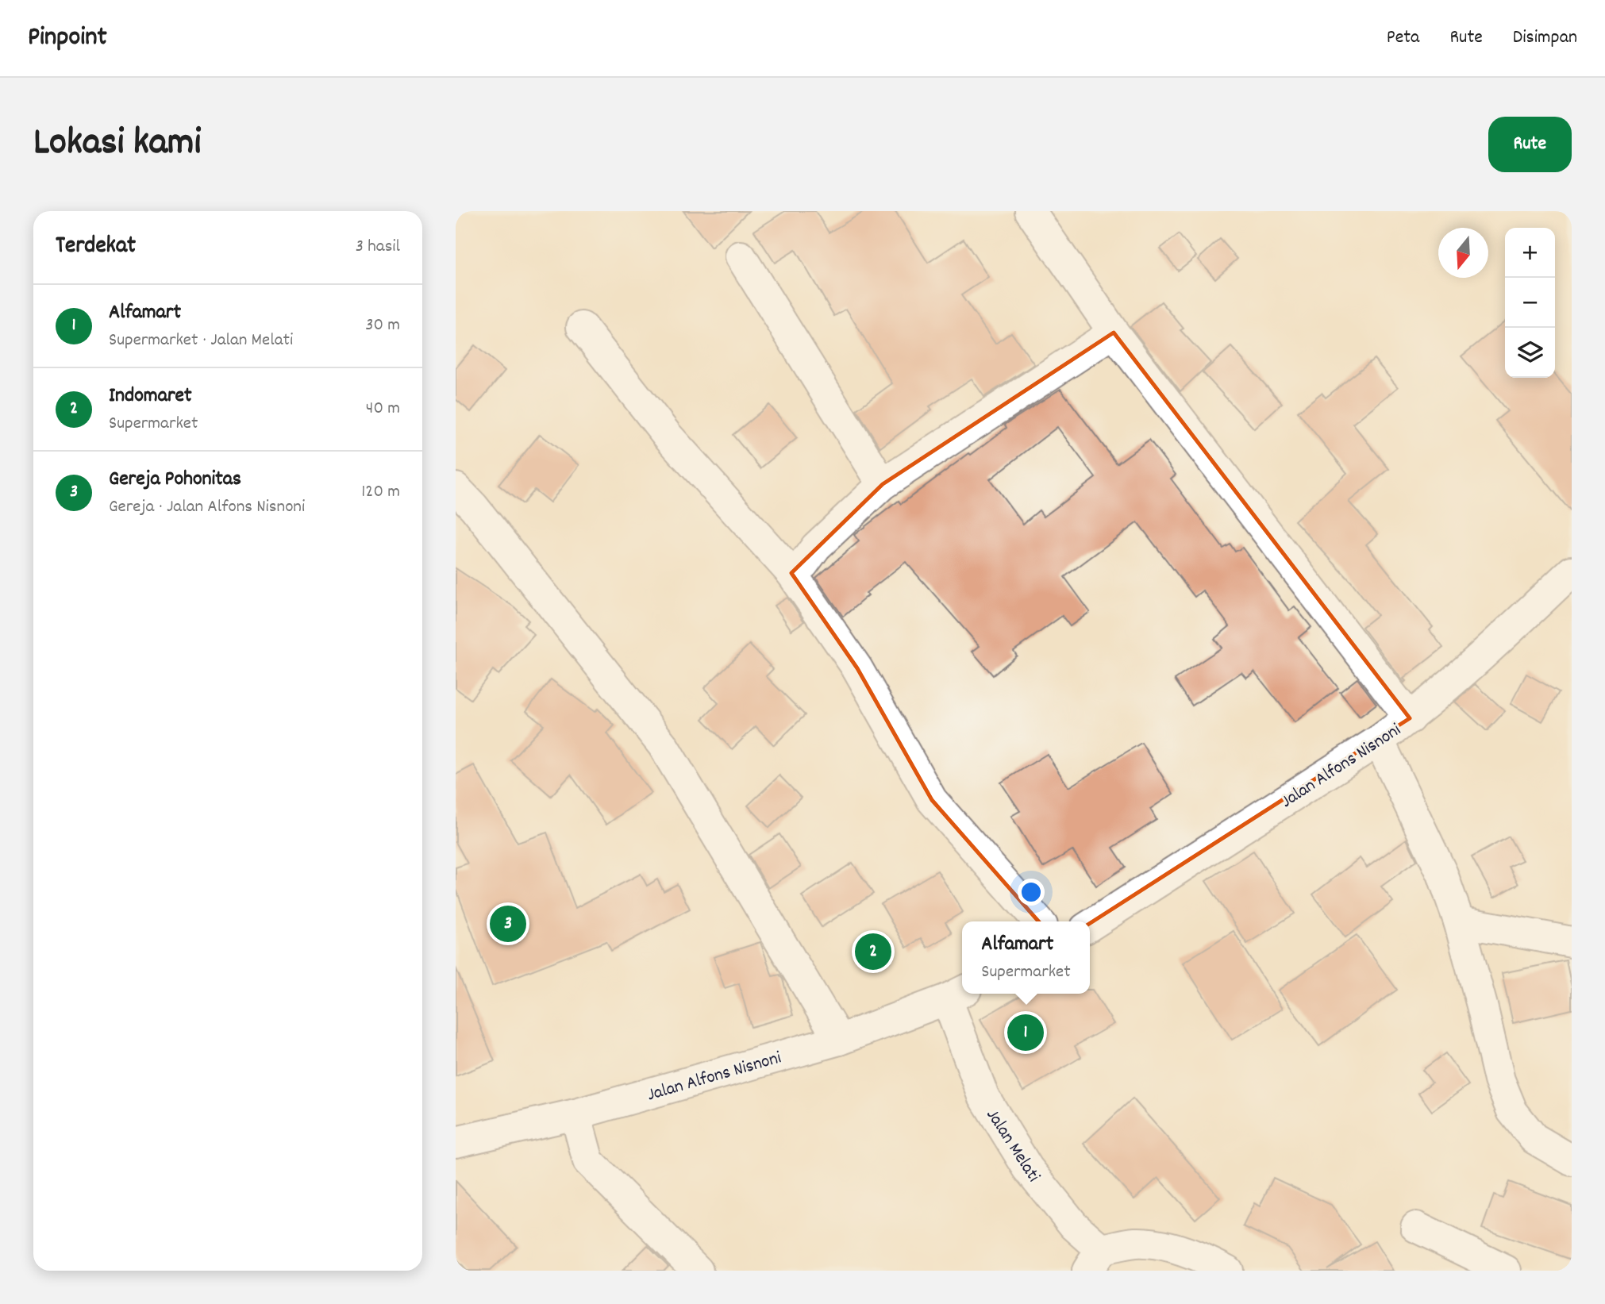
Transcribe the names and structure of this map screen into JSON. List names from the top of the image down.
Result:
{
  "streets": {
    "street": ["Jalan Alfons Nisnoni", "Jalan Melati"]
  },
  "crossings": [
    ["Jalan Alfons Nisnoni", "Jalan Melati"]
  ],
  "north": "bottom",
  "page": {
    "header": "Pinpoint",
    "nav": ["Peta", "Rute", "Disimpan"],
    "title": "Lokasi kami",
    "buttons": "Rute",
    "heading": ["Terdekat", "3 hasil"],
    "map_buttons": ["+", "−"],
    "list": [
      {
        "mark": "1",
        "name": "Alfamart",
        "note": "Supermarket · Jalan Melati",
        "value": "30 m"
      },
      {
        "mark": "2",
        "name": "Indomaret",
        "note": "Supermarket",
        "value": "40 m"
      },
      {
        "mark": "3",
        "name": "Gereja Pohonitas",
        "note": "Gereja · Jalan Alfons Nisnoni",
        "value": "120 m"
      }
    ],
    "pins": ["3", "2", "1"],
    "popup": ["Alfamart", "Supermarket"]
  }
}
